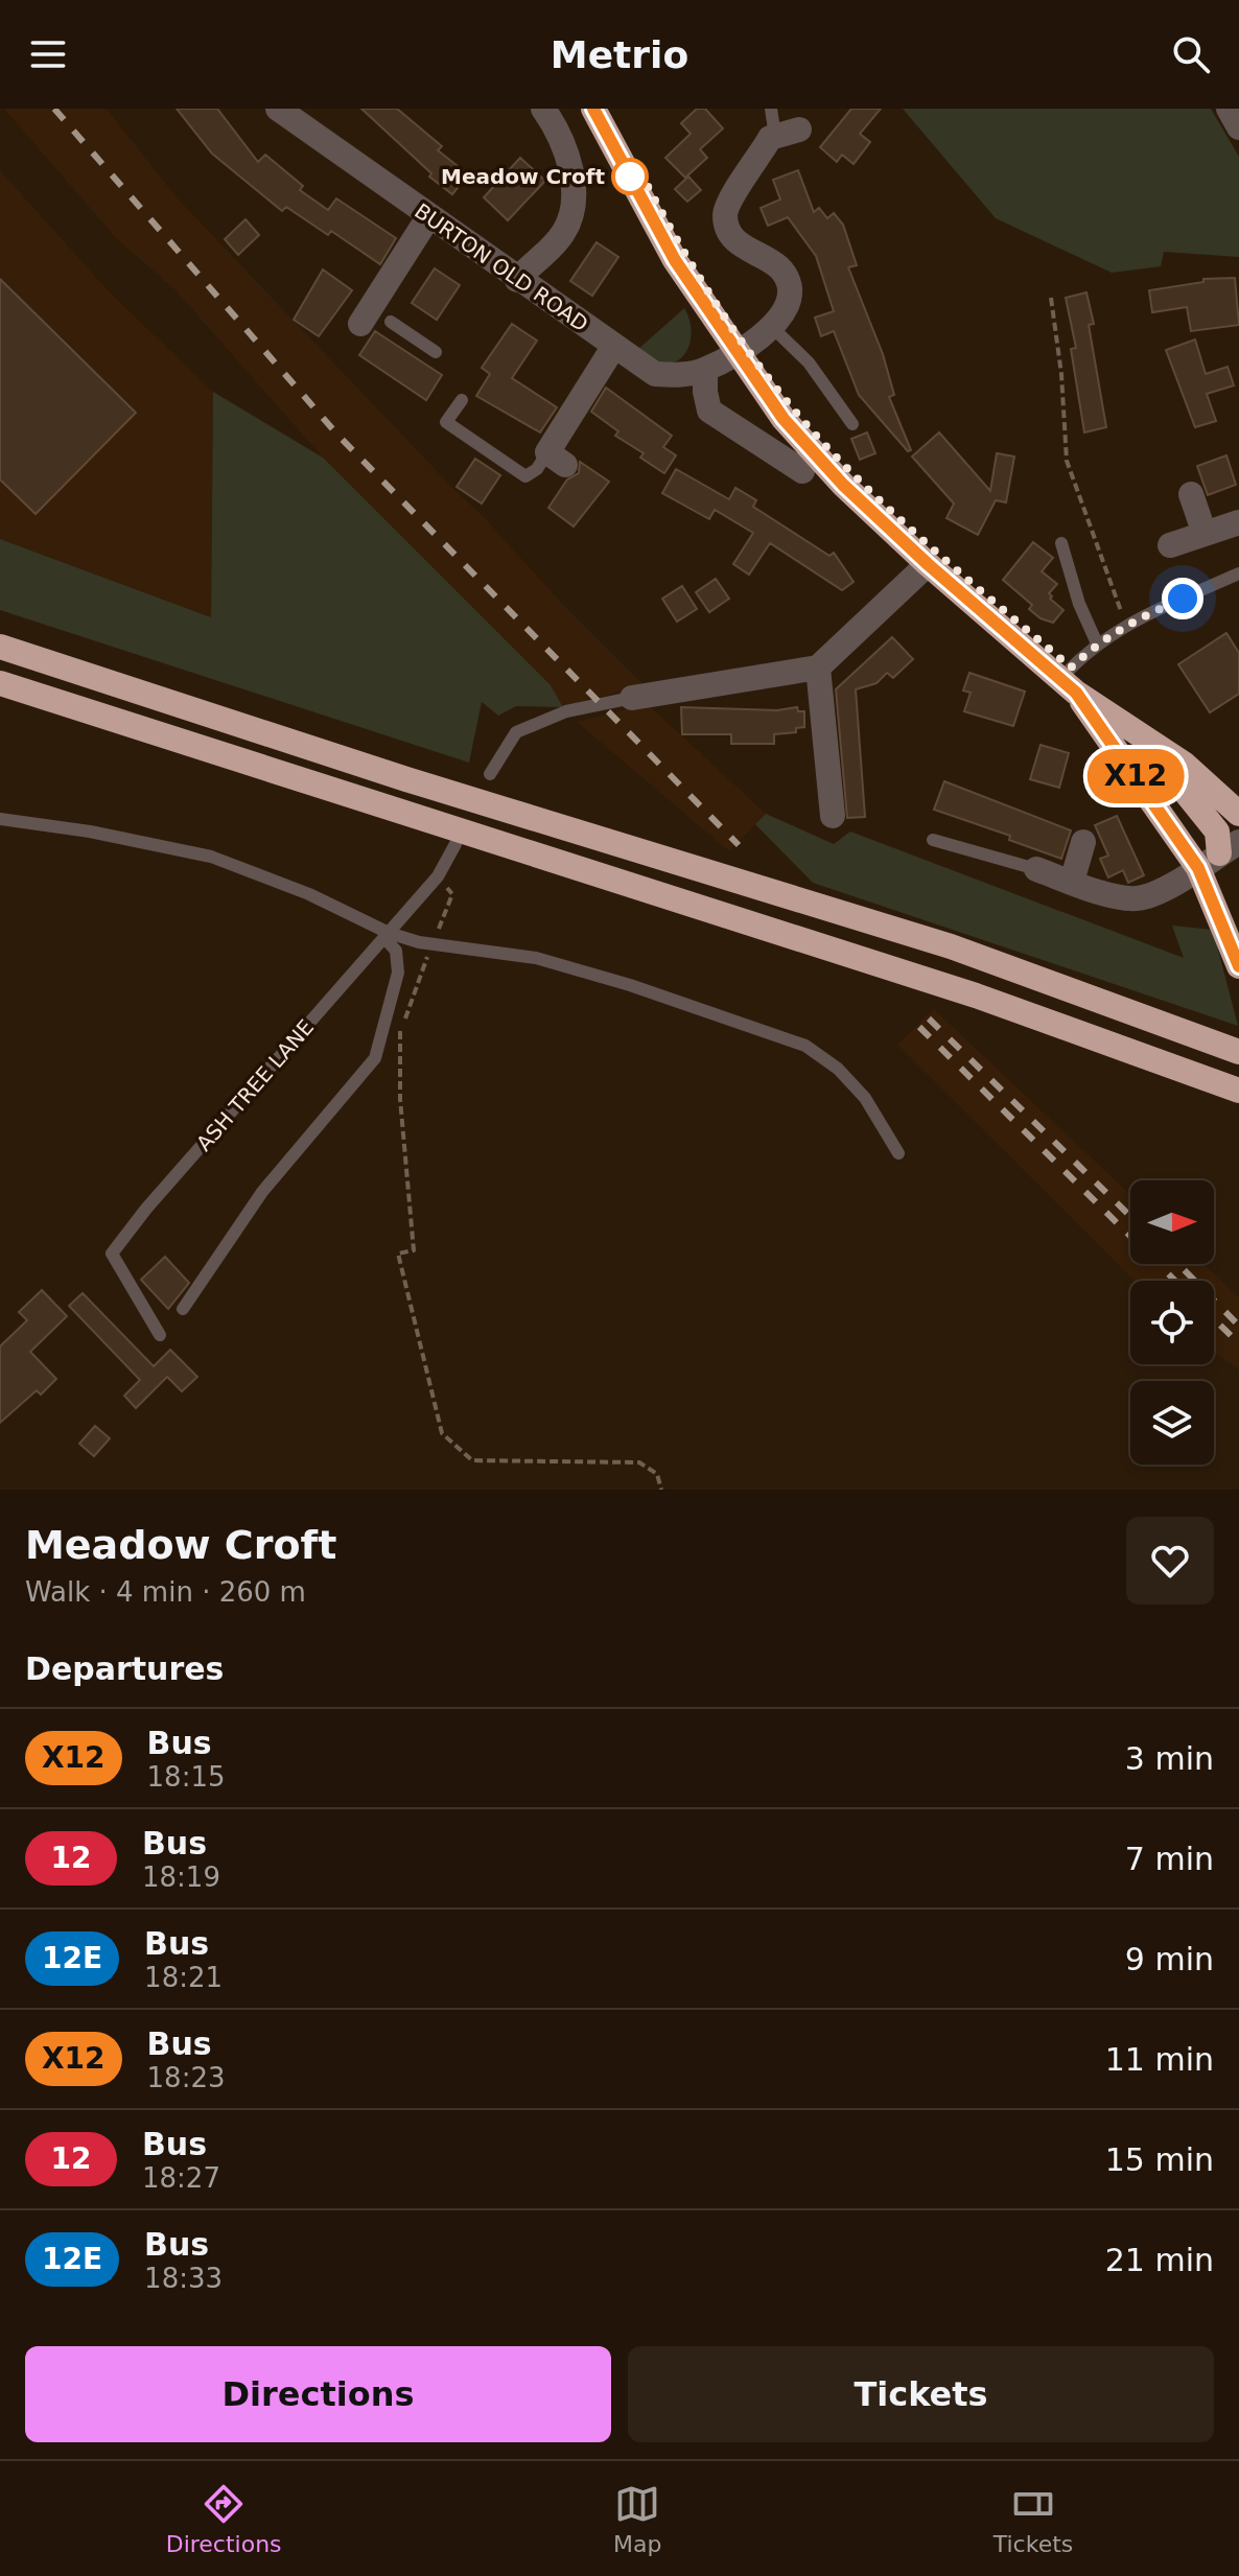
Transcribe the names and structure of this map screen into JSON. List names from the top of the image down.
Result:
{
  "streets": {
    "street": ["BURTON OLD ROAD"],
    "lane": ["ASH TREE LANE"]
  },
  "places": ["Meadow Croft"],
  "lines": ["bus line X12"],
  "north": "right",
  "page": {
    "header": "Metrio",
    "on_map": "X12",
    "heading": [
      ["Meadow Croft", "Walk · 4 min · 260 m"],
      "Departures"
    ],
    "list": [
      {
        "mark": "X12",
        "name": "Bus",
        "note": "18:15",
        "value": "3 min"
      },
      {
        "mark": "12",
        "name": "Bus",
        "note": "18:19",
        "value": "7 min"
      },
      {
        "mark": "12E",
        "name": "Bus",
        "note": "18:21",
        "value": "9 min"
      },
      {
        "mark": "X12",
        "name": "Bus",
        "note": "18:23",
        "value": "11 min"
      },
      {
        "mark": "12",
        "name": "Bus",
        "note": "18:27",
        "value": "15 min"
      },
      {
        "mark": "12E",
        "name": "Bus",
        "note": "18:33",
        "value": "21 min"
      }
    ],
    "buttons": ["Directions", "Tickets"],
    "tabs": ["Directions", "Map", "Tickets"]
  }
}
